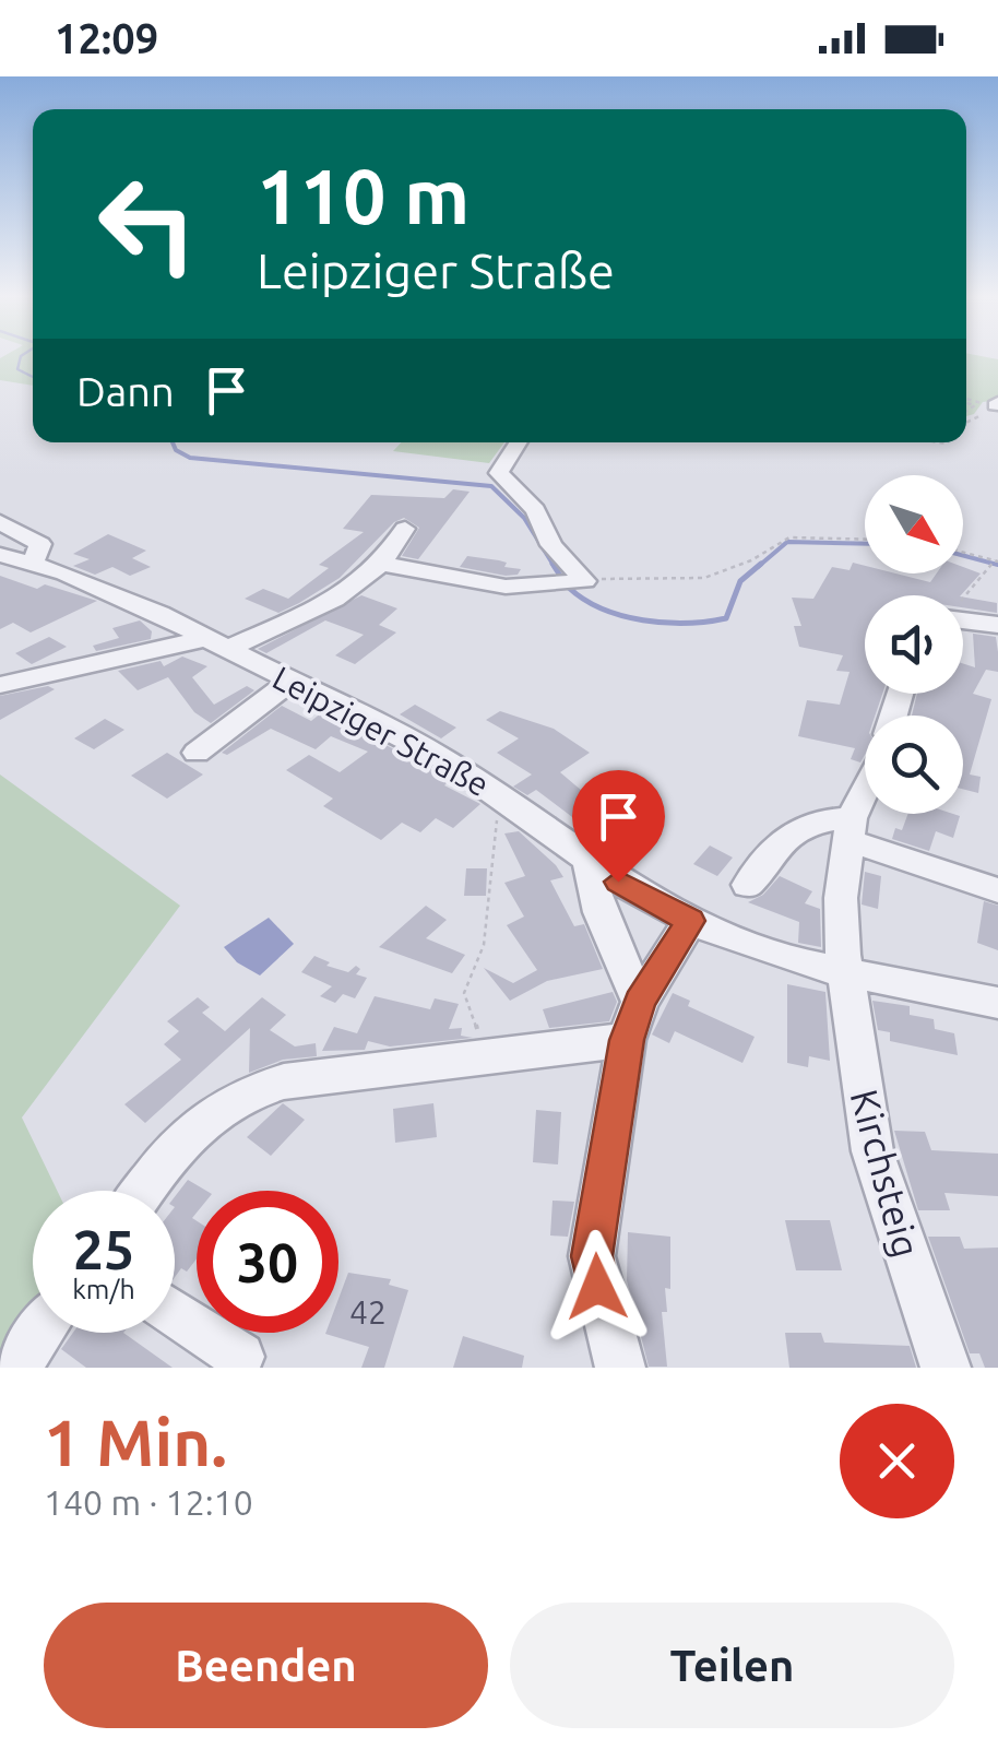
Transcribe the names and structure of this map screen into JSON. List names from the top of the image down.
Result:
{
  "streets": {
    "street": ["Leipziger Straße", "Kirchsteig"]
  },
  "crossings": [
    ["Leipziger Straße", "Kirchsteig"]
  ],
  "house_numbers": ["42"],
  "north": "bottom right",
  "page": {
    "status": "12:09",
    "turn": ["110 m", "Leipziger Straße"],
    "then": "Dann",
    "speed": "25 km/h",
    "limit": "30",
    "heading": ["1 Min.", "140 m · 12:10"],
    "buttons": ["Beenden", "Teilen"]
  }
}
